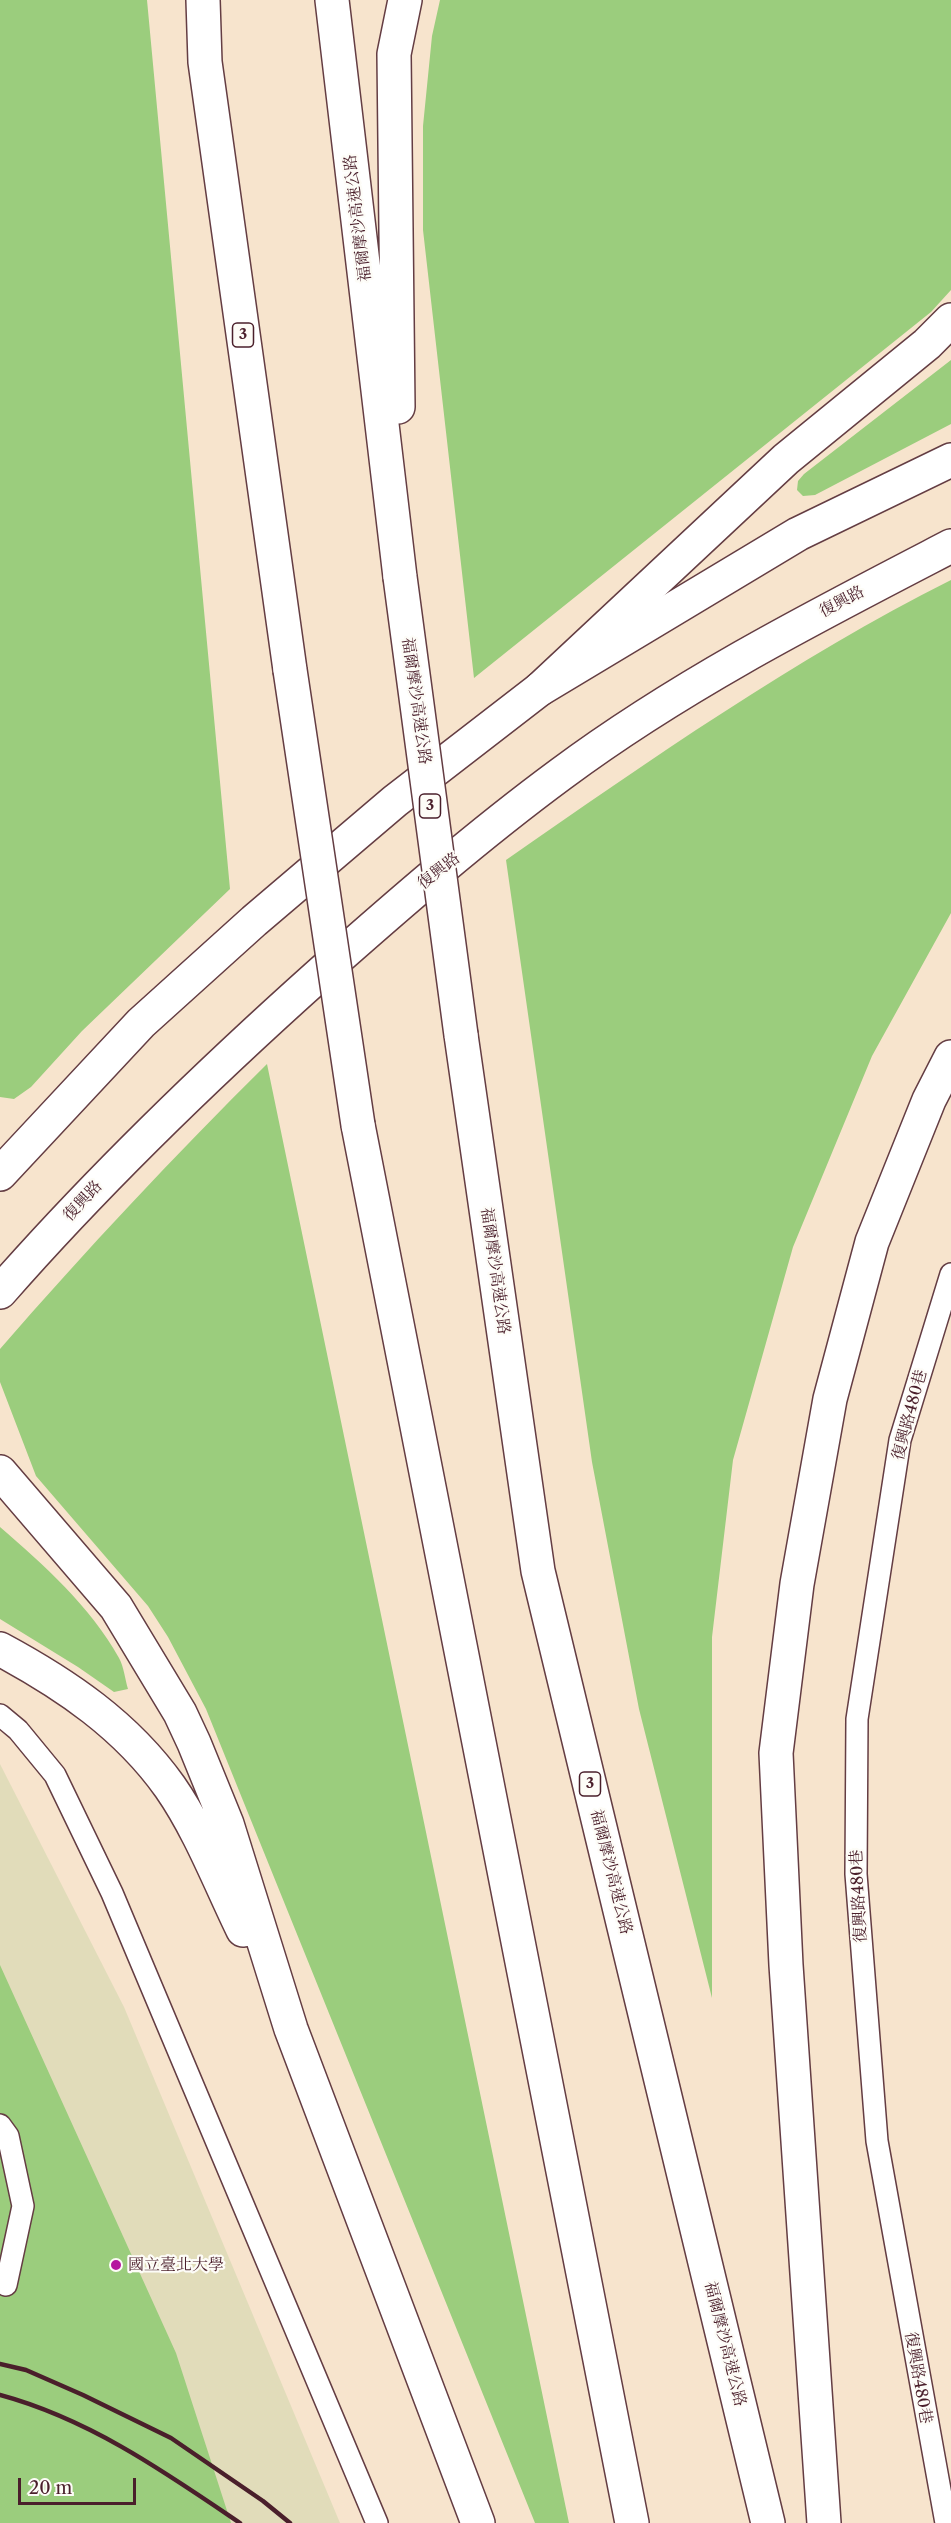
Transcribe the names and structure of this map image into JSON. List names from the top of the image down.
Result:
{
  "streets": {
    "main road": ["福爾摩沙高速公路", "3", "復興路"],
    "lane": ["復興路480巷"]
  },
  "places": ["國立臺北大學"],
  "scale_bar": "20 m"
}
